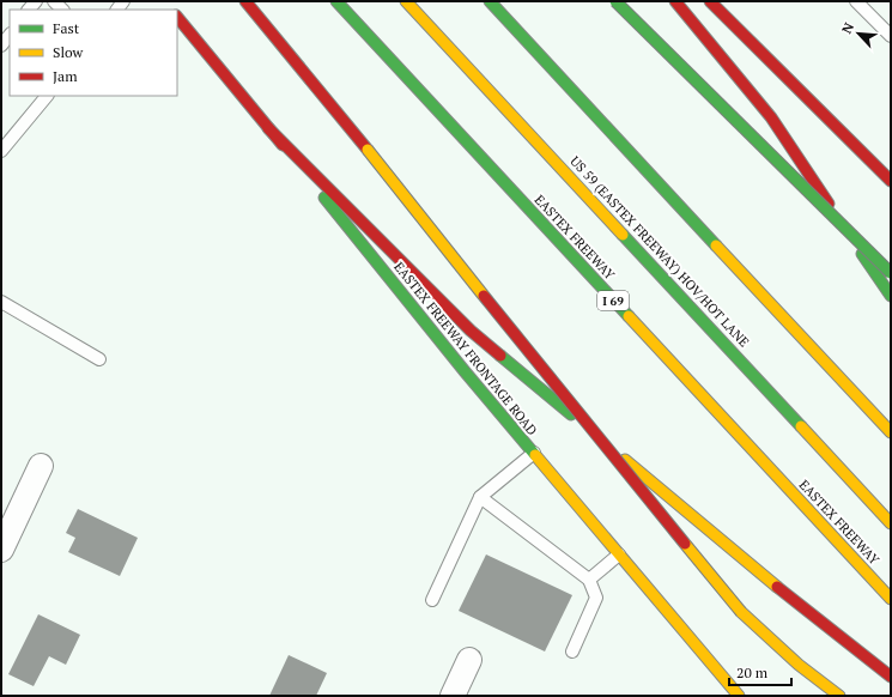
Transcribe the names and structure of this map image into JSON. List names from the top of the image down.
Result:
{
  "streets": {
    "main road": [
      "EASTEX FREEWAY",
      "US 59 (EASTEX FREEWAY) HOV/HOT LANE",
      "I 69",
      "EASTEX FREEWAY FRONTAGE ROAD"
    ]
  },
  "legend": ["Fast", "Slow", "Jam"],
  "scale_bar": "20 m",
  "north": "top left"
}
